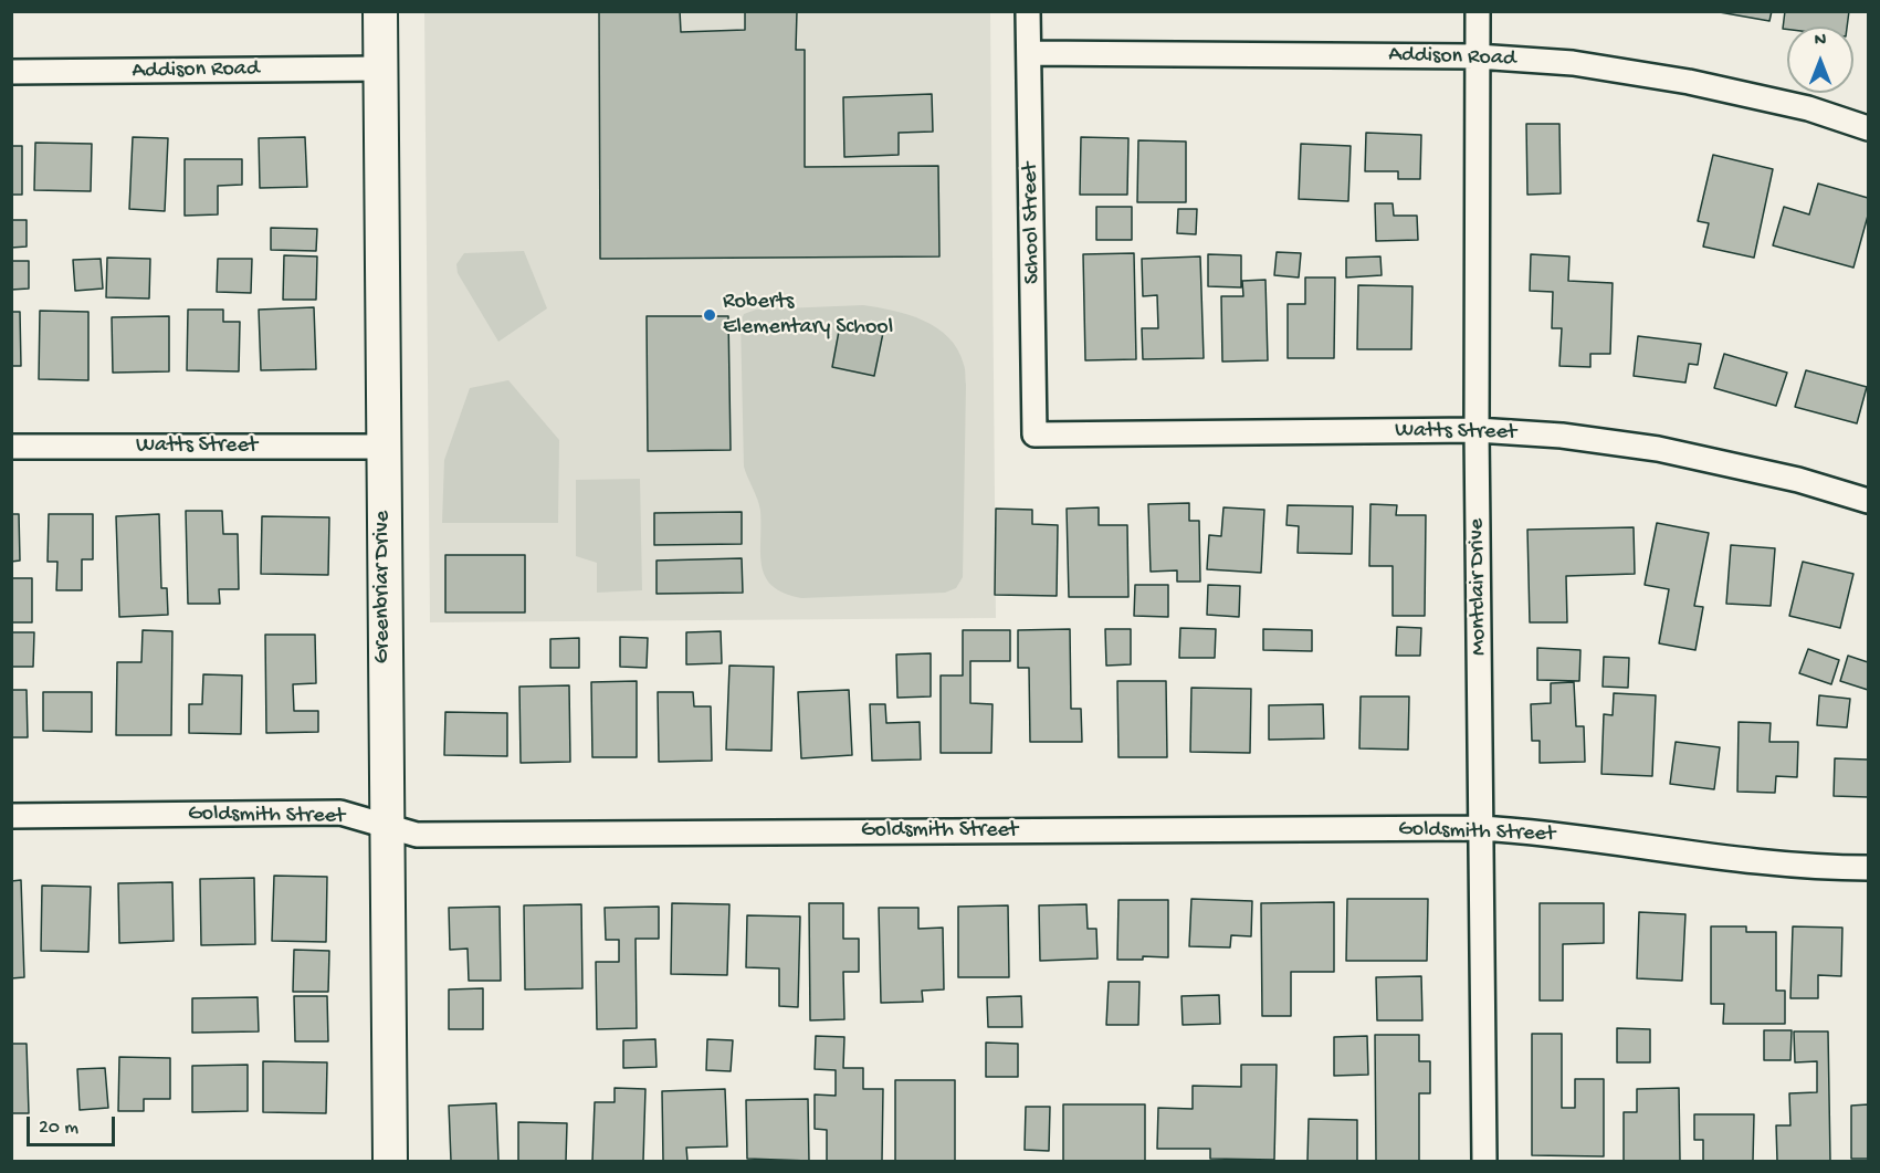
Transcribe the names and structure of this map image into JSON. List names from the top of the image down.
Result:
{
  "streets": {
    "main road": ["Greenbriar Drive"],
    "street": [
      "Addison Road",
      "School Street",
      "Watts Street",
      "Montclair Drive",
      "Goldsmith Street"
    ]
  },
  "crossings": [
    ["Addison Road", "School Street"],
    ["Addison Road", "Greenbriar Drive"],
    ["Addison Road", "Montclair Drive"],
    ["School Street", "Watts Street"],
    ["Watts Street", "Greenbriar Drive"],
    ["Watts Street", "Montclair Drive"],
    ["Greenbriar Drive", "Goldsmith Street"],
    ["Montclair Drive", "Goldsmith Street"]
  ],
  "places": ["Roberts Elementary School"],
  "scale_bar": "20 m",
  "north": "top"
}
